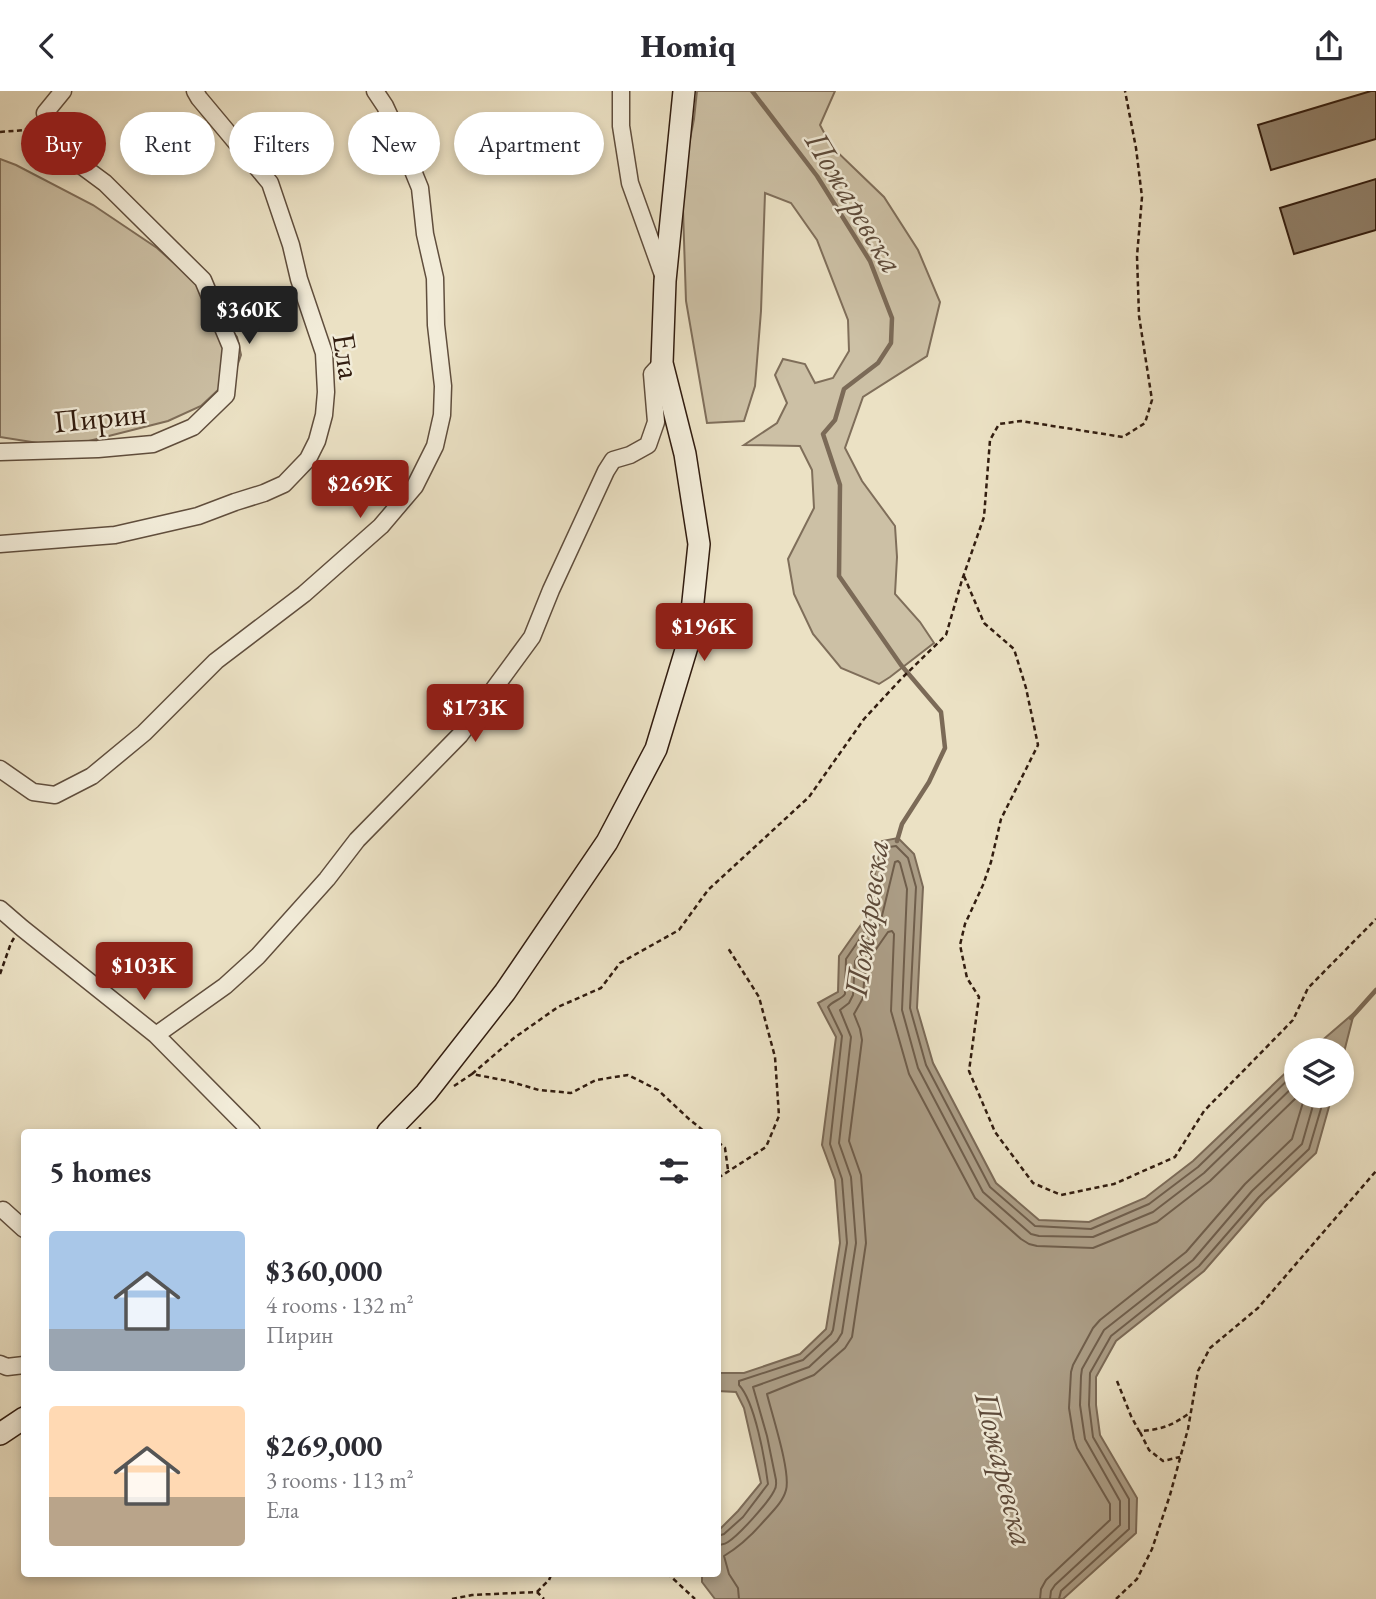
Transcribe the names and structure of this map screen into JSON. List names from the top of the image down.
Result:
{
  "streets": {
    "street": ["Ела", "Пирин"]
  },
  "water": ["Пожаревска"],
  "page": {
    "header": "Homiq",
    "chip": [
      "Buy",
      "Rent",
      "Filters",
      "New",
      "Apartment"
    ],
    "price": [
      "$360K",
      "$269K",
      "$196K",
      "$173K",
      "$103K"
    ],
    "heading": "5 homes",
    "list": [
      {
        "name": "$360,000",
        "note": "4 rooms · 132 m² · Пирин"
      },
      {
        "name": "$269,000",
        "note": "3 rooms · 113 m² · Ела"
      }
    ]
  }
}
